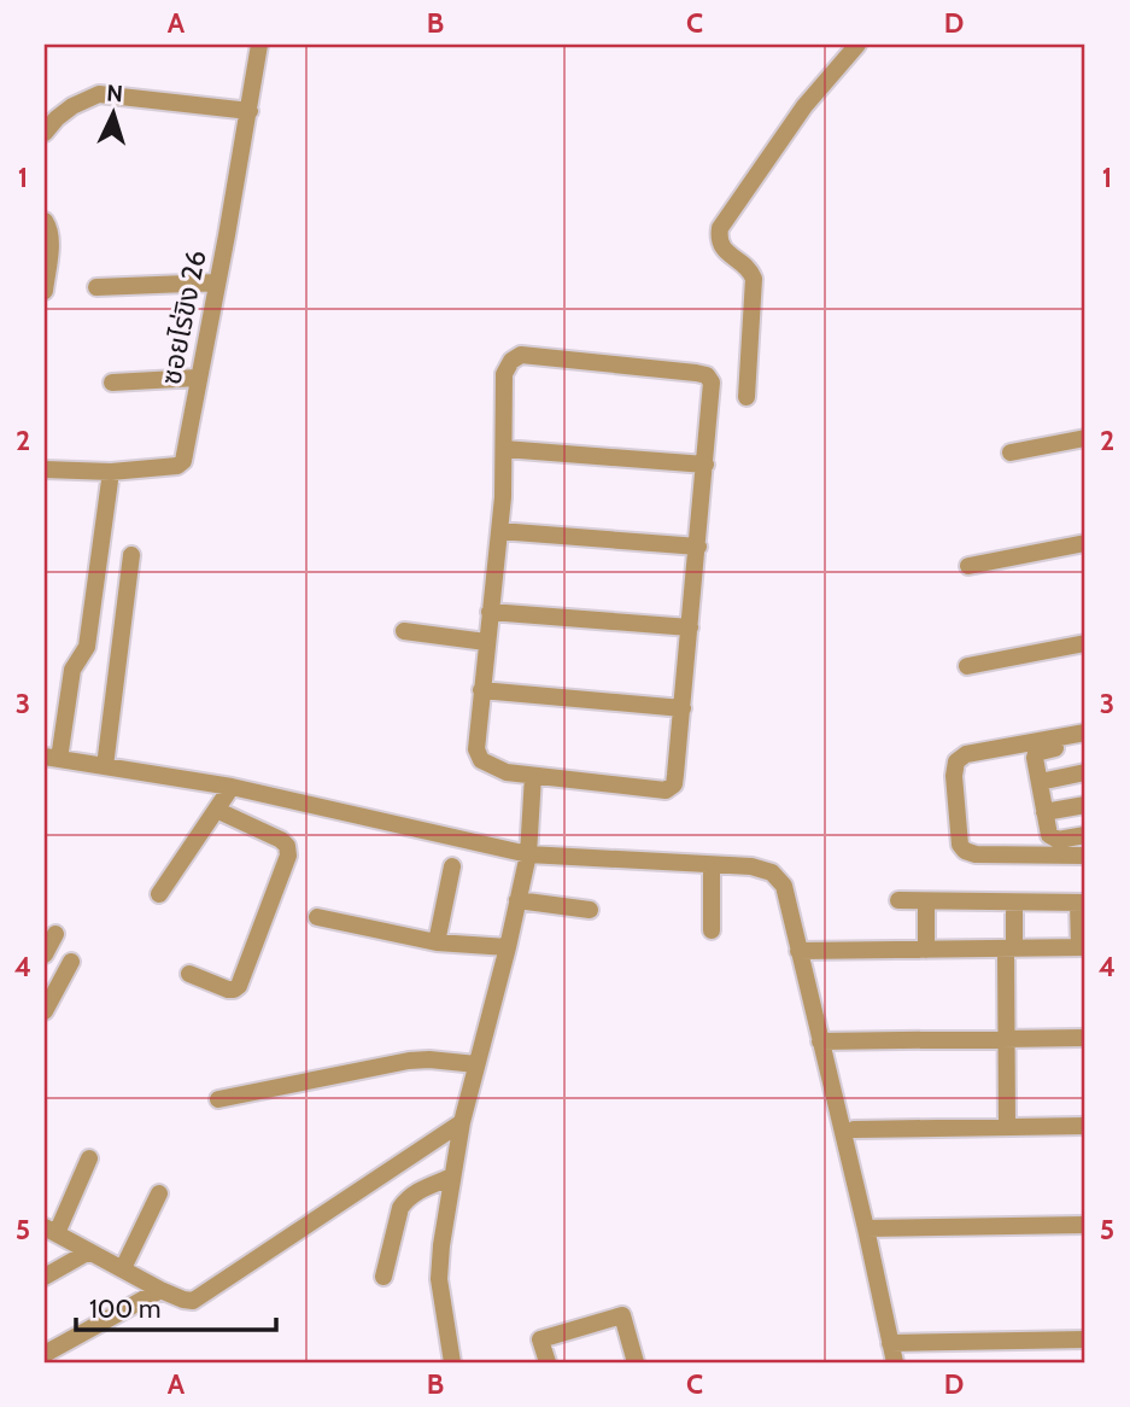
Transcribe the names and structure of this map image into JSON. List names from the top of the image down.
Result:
{
  "streets": {
    "street": ["ซอยไร่ขิง 26"]
  },
  "scale_bar": "100 m",
  "north": "top",
  "grid": {
    "columns": [
      "A",
      "B",
      "C",
      "D"
    ],
    "rows": [
      "1",
      "2",
      "3",
      "4",
      "5"
    ]
  }
}
